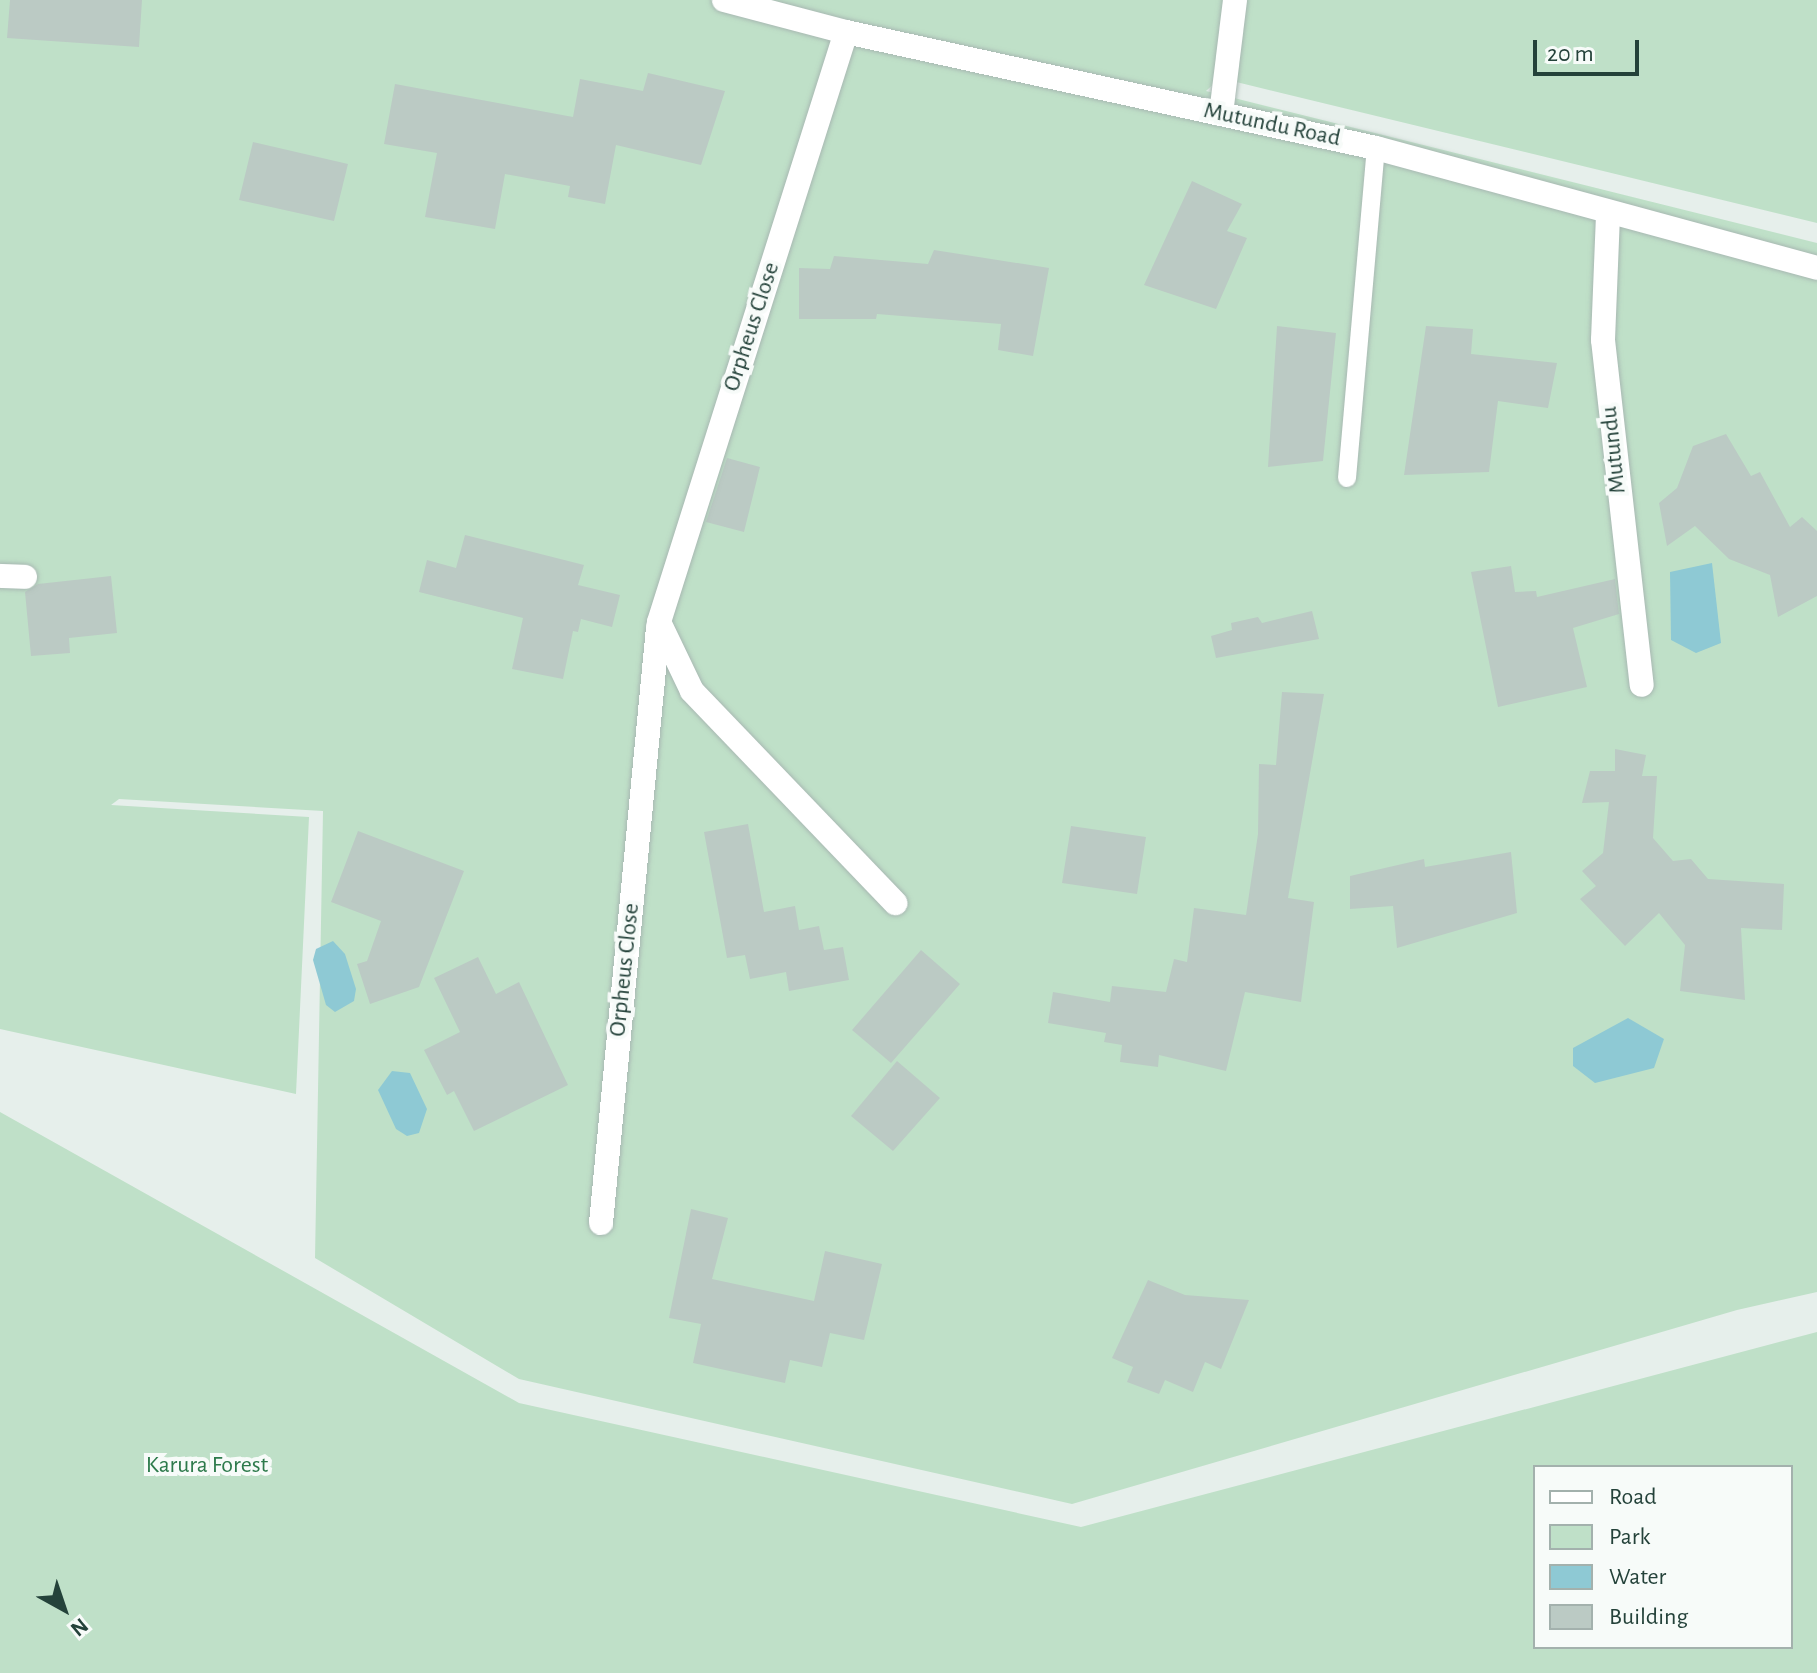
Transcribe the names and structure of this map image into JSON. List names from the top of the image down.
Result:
{
  "streets": {
    "street": ["Mutundu Road", "Orpheus Close", "Mutundu"]
  },
  "crossings": [
    ["Mutundu Road", "Orpheus Close"],
    ["Mutundu Road", "Mutundu"]
  ],
  "parks": ["Karura Forest"],
  "legend": [
    "Road",
    "Park",
    "Water",
    "Building"
  ],
  "scale_bar": "20 m",
  "north": "bottom right"
}
